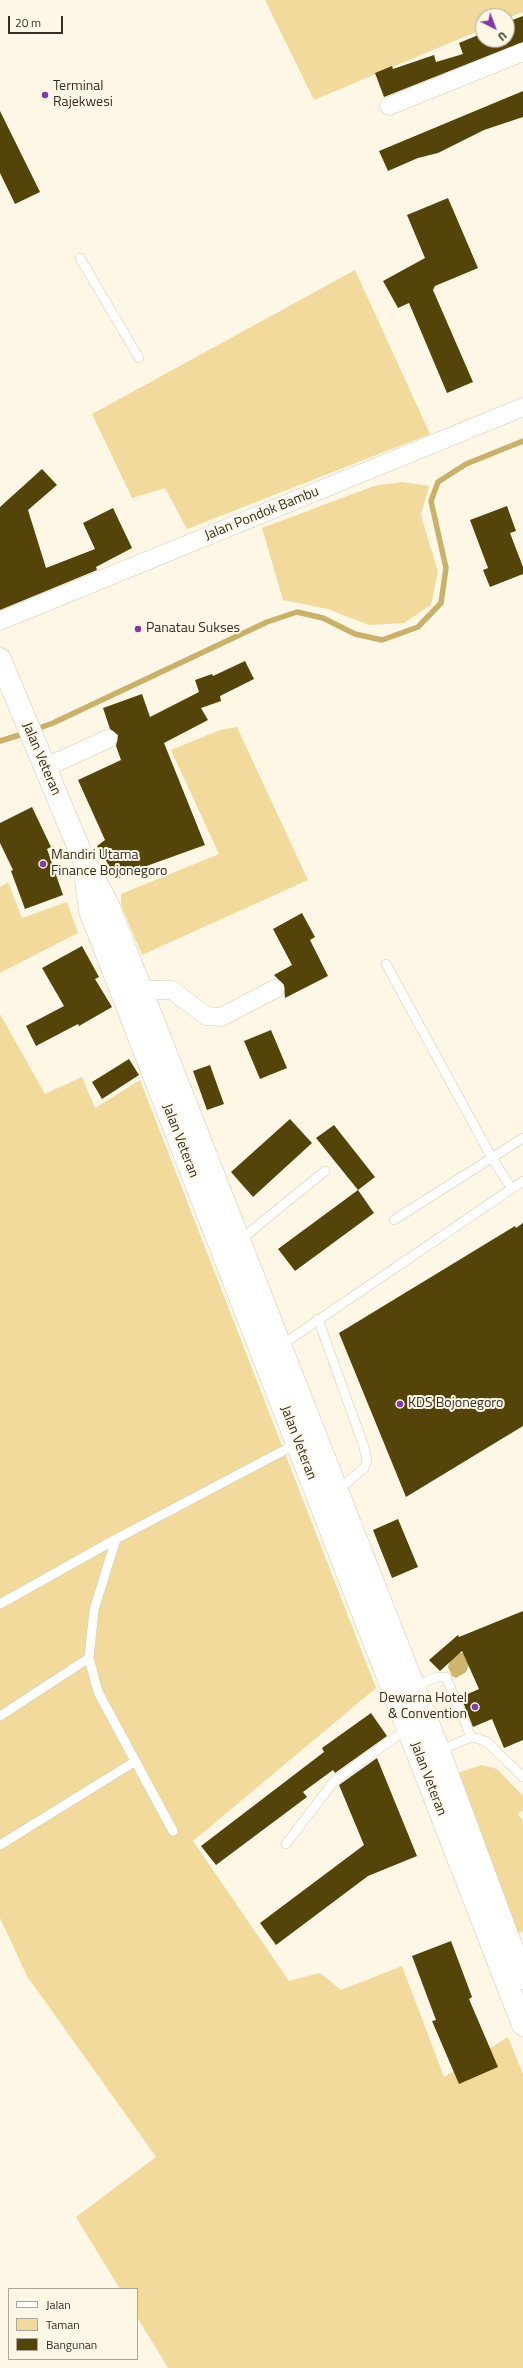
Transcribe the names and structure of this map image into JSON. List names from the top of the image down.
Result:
{
  "streets": {
    "main road": ["Jalan Veteran"],
    "street": ["Jalan Pondok Bambu"]
  },
  "places": [
    "Terminal Rajekwesi",
    "Panatau Sukses",
    "Mandiri Utama Finance Bojonegoro",
    "KDS Bojonegoro",
    "Dewarna Hotel & Convention"
  ],
  "legend": ["Jalan", "Taman", "Bangunan"],
  "scale_bar": "20 m",
  "north": "bottom right"
}
